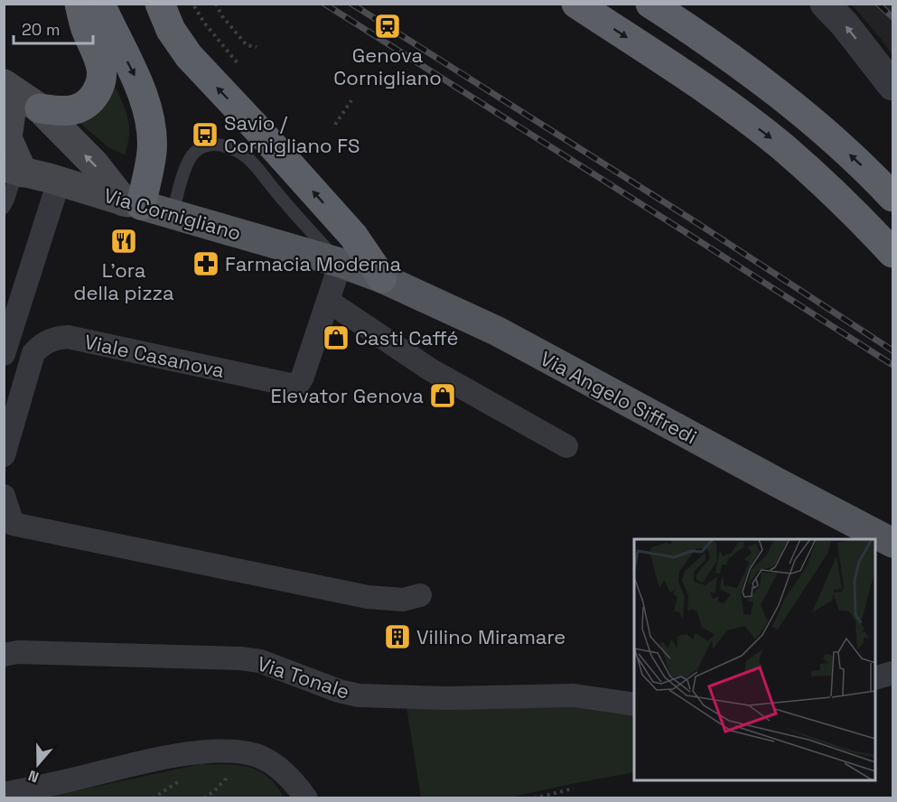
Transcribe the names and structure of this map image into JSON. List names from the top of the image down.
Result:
{
  "streets": {
    "main road": ["Via Cornigliano", "Via Angelo Siffredi"],
    "street": ["Viale Casanova", "Via Tonale"]
  },
  "crossings": [
    ["Via Cornigliano", "Via Angelo Siffredi"]
  ],
  "places": {
    "station": ["Genova Cornigliano"],
    "bus stop": ["Savio / Cornigliano FS"],
    "restaurant": ["L'ora della pizza"],
    "pharmacy": ["Farmacia Moderna"],
    "shop": ["Casti Caffé", "Elevator Genova"],
    "building": ["Villino Miramare"]
  },
  "scale_bar": "20 m",
  "north": "bottom"
}
